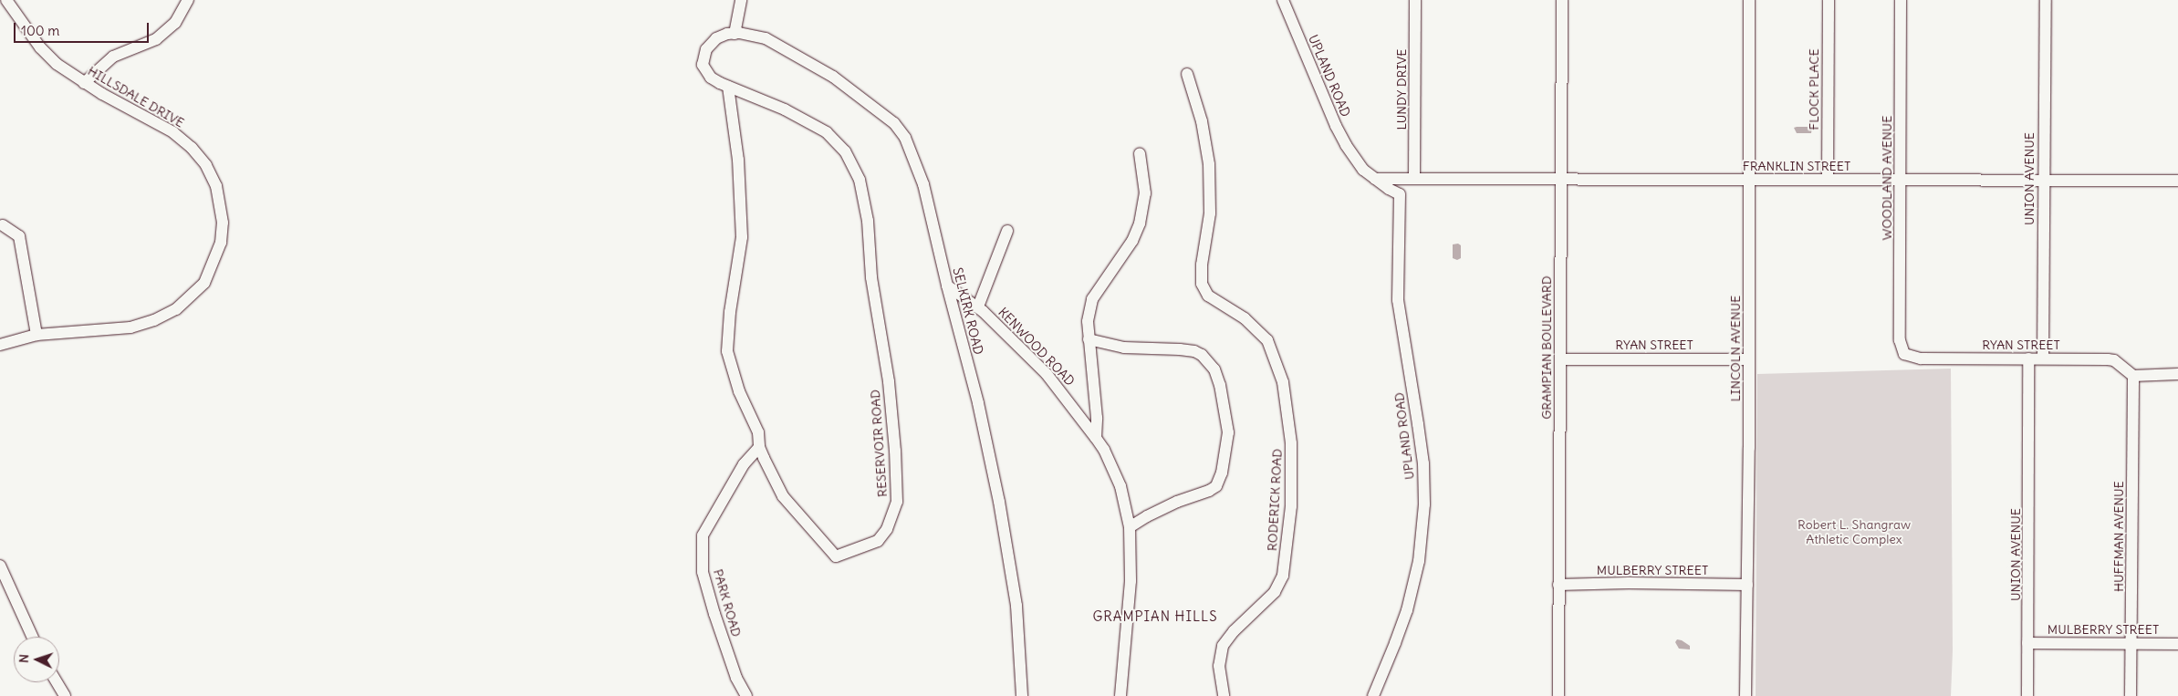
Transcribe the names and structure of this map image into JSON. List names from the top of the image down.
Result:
{
  "streets": {
    "street": [
      "UPLAND ROAD",
      "LUNDY DRIVE",
      "FLOCK PLACE",
      "HILLSDALE DRIVE",
      "FRANKLIN STREET",
      "WOODLAND AVENUE",
      "UNION AVENUE",
      "SELKIRK ROAD",
      "RYAN STREET",
      "KENWOOD ROAD",
      "GRAMPIAN BOULEVARD",
      "LINCOLN AVENUE",
      "RESERVOIR ROAD",
      "RODERICK ROAD",
      "HUFFMAN AVENUE",
      "MULBERRY STREET",
      "PARK ROAD"
    ]
  },
  "crossings": [
    ["LUNDY DRIVE", "FRANKLIN STREET"],
    ["FLOCK PLACE", "FRANKLIN STREET"],
    ["FRANKLIN STREET", "WOODLAND AVENUE"],
    ["FRANKLIN STREET", "UNION AVENUE"],
    ["FRANKLIN STREET", "GRAMPIAN BOULEVARD"],
    ["FRANKLIN STREET", "LINCOLN AVENUE"],
    ["WOODLAND AVENUE", "RYAN STREET"],
    ["UNION AVENUE", "RYAN STREET"],
    ["UNION AVENUE", "MULBERRY STREET"],
    ["SELKIRK ROAD", "KENWOOD ROAD"],
    ["SELKIRK ROAD", "RESERVOIR ROAD"],
    ["RYAN STREET", "GRAMPIAN BOULEVARD"],
    ["RYAN STREET", "LINCOLN AVENUE"],
    ["RYAN STREET", "HUFFMAN AVENUE"],
    ["GRAMPIAN BOULEVARD", "MULBERRY STREET"],
    ["LINCOLN AVENUE", "MULBERRY STREET"],
    ["RESERVOIR ROAD", "PARK ROAD"],
    ["HUFFMAN AVENUE", "MULBERRY STREET"]
  ],
  "districts": ["GRAMPIAN HILLS"],
  "parks": ["Robert L. Shangraw Athletic Complex"],
  "scale_bar": "100 m",
  "north": "left"
}
